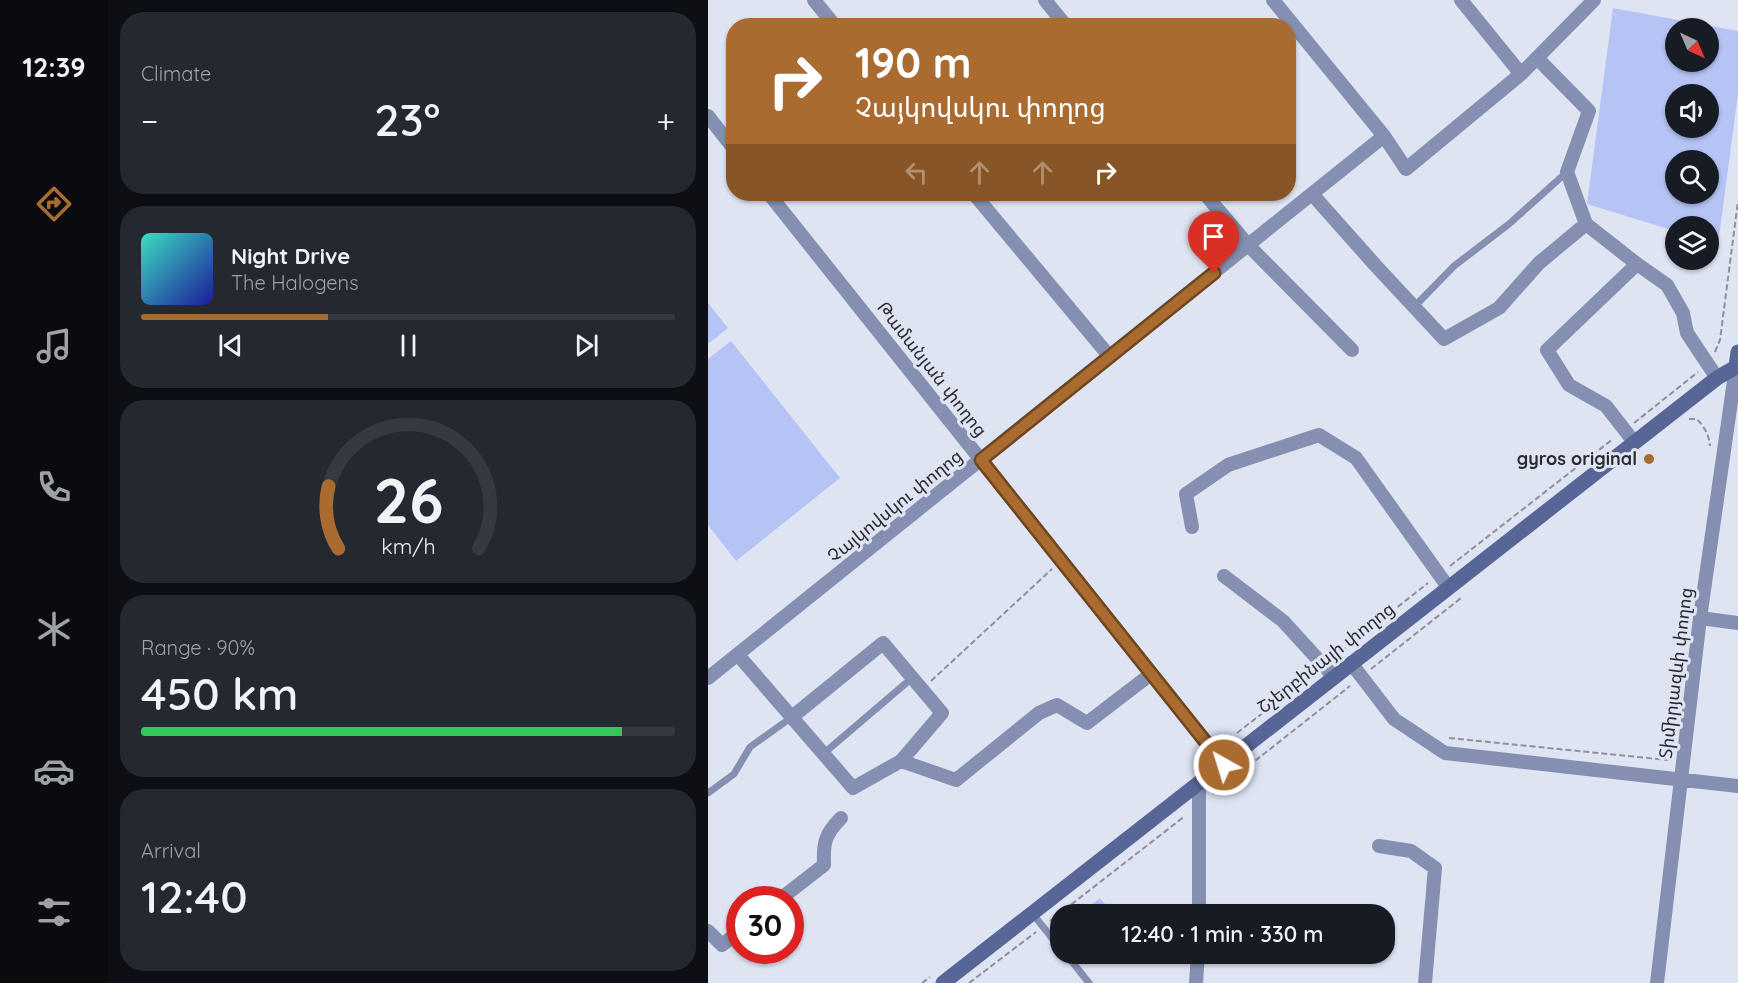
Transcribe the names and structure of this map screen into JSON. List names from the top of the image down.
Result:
{
  "streets": {
    "street": [
      "Թամանյան փողոց",
      "Չայկովսկու փողոց",
      "Շչերբինայի փողոց",
      "Տիմիրյազևի փողոց"
    ]
  },
  "crossings": [
    ["Թամանյան փողոց", "Չայկովսկու փողոց"],
    ["Թամանյան փողոց", "Շչերբինայի փողոց"],
    ["Շչերբինայի փողոց", "Տիմիրյազևի փողոց"]
  ],
  "places": ["gyros original"],
  "north": "bottom right",
  "page": {
    "tabs": "12:39",
    "tile": [
      "Climate",
      ["Range · 90%", "450 km"],
      ["Arrival", "12:40"]
    ],
    "turn": ["190 m", "Չայկովսկու փողոց"],
    "heat": ["−", "23°", "+"],
    "song": ["Night Drive", "The Halogens"],
    "limit": "30",
    "trip": "12:40 · 1 min · 330 m",
    "gauge": ["26", "km/h"]
  }
}
